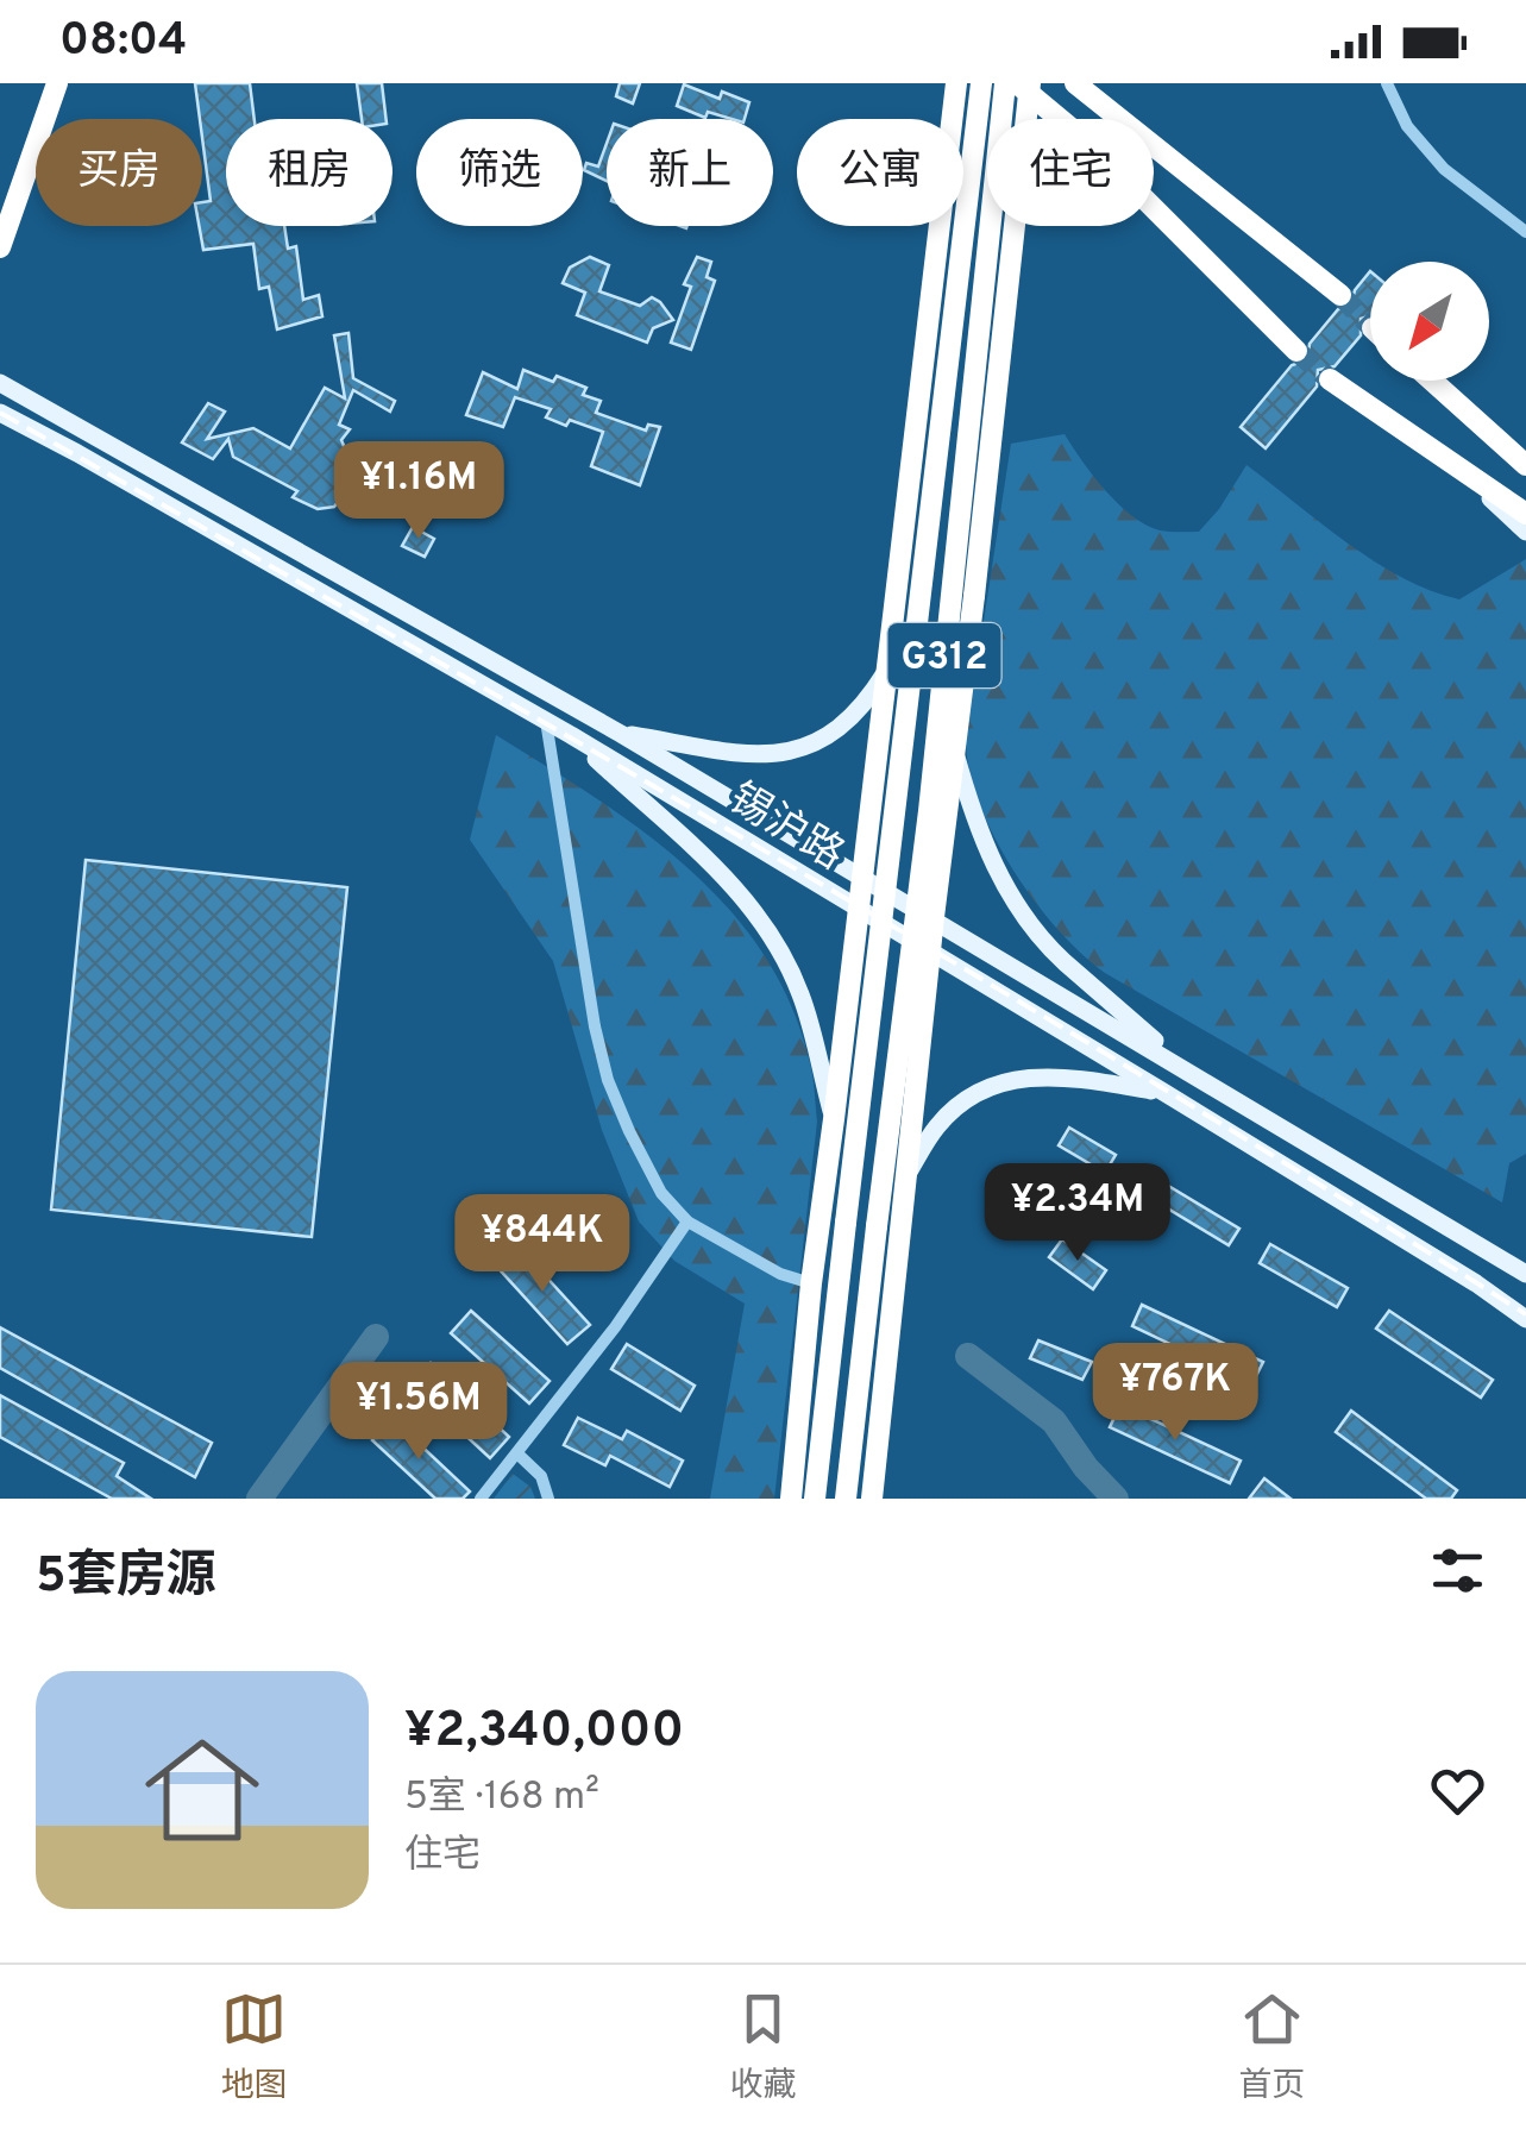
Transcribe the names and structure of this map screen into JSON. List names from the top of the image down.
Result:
{
  "streets": {
    "highway": ["G312"],
    "main road": ["锡沪路"]
  },
  "north": "bottom left",
  "page": {
    "status": "08:04",
    "chip": [
      "买房",
      "租房",
      "筛选",
      "新上",
      "公寓",
      "住宅"
    ],
    "price": [
      "¥1.16M",
      "¥2.34M",
      "¥844K",
      "¥767K",
      "¥1.56M"
    ],
    "heading": "5套房源",
    "list": [
      {
        "name": "¥2,340,000",
        "note": "5室 · 168 m² · 住宅"
      }
    ],
    "tabs": ["地图", "收藏", "首页"]
  }
}
